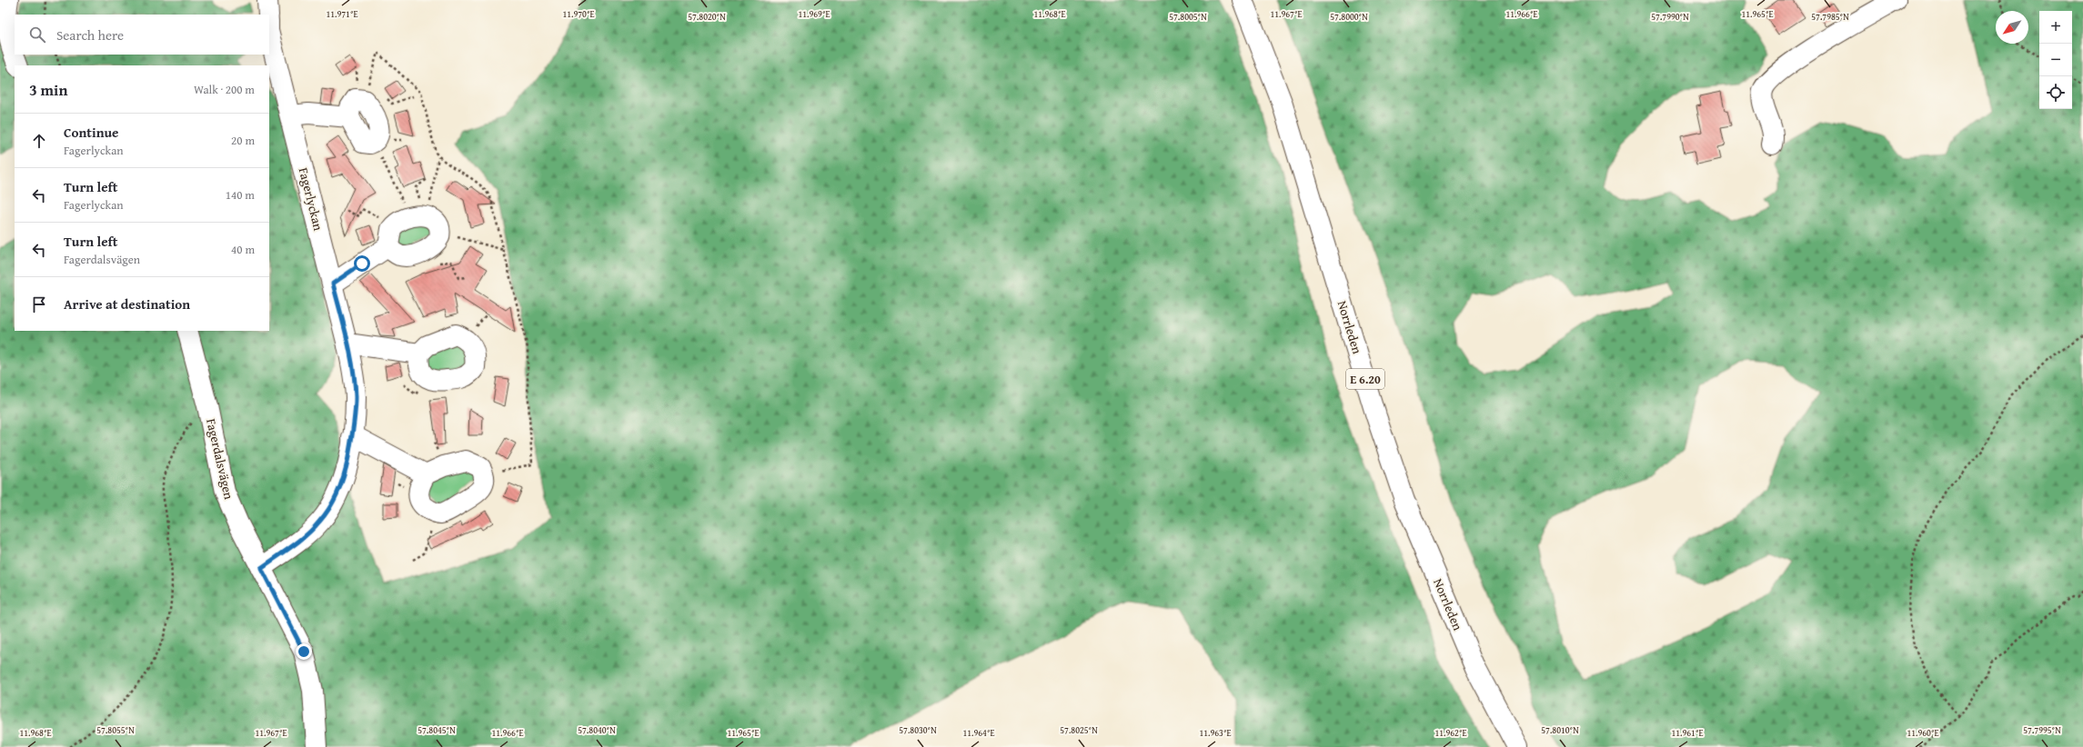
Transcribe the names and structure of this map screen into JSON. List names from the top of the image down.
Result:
{
  "streets": {
    "main road": [
      "Fagerlyckan",
      "Norrleden",
      "E 6.20",
      "Fagerdalsvägen"
    ]
  },
  "crossings": [
    ["Fagerlyckan", "Fagerdalsvägen"]
  ],
  "north": "bottom left",
  "page": {
    "map_buttons": ["+", "−"],
    "search": "Search here",
    "heading": ["3 min", "Walk · 200 m"],
    "list": [
      ["Continue", "Fagerlyckan", "20 m"],
      ["Turn left", "Fagerlyckan", "140 m"],
      ["Turn left", "Fagerdalsvägen", "40 m"],
      "Arrive at destination"
    ]
  },
  "coordinates": [
    "11.969°E",
    "11.971°E",
    "11.970°E",
    "11.968°E",
    "11.967°E",
    "11.966°E",
    "11.965°E",
    "57.8020°N",
    "57.8005°N",
    "57.8000°N",
    "57.7990°N",
    "57.7985°N",
    "57.8055°N",
    "57.8045°N",
    "57.8040°N",
    "57.8030°N",
    "57.8025°N",
    "57.8010°N",
    "57.7995°N",
    "11.964°E",
    "11.963°E",
    "11.962°E",
    "11.961°E",
    "11.960°E"
  ]
}
